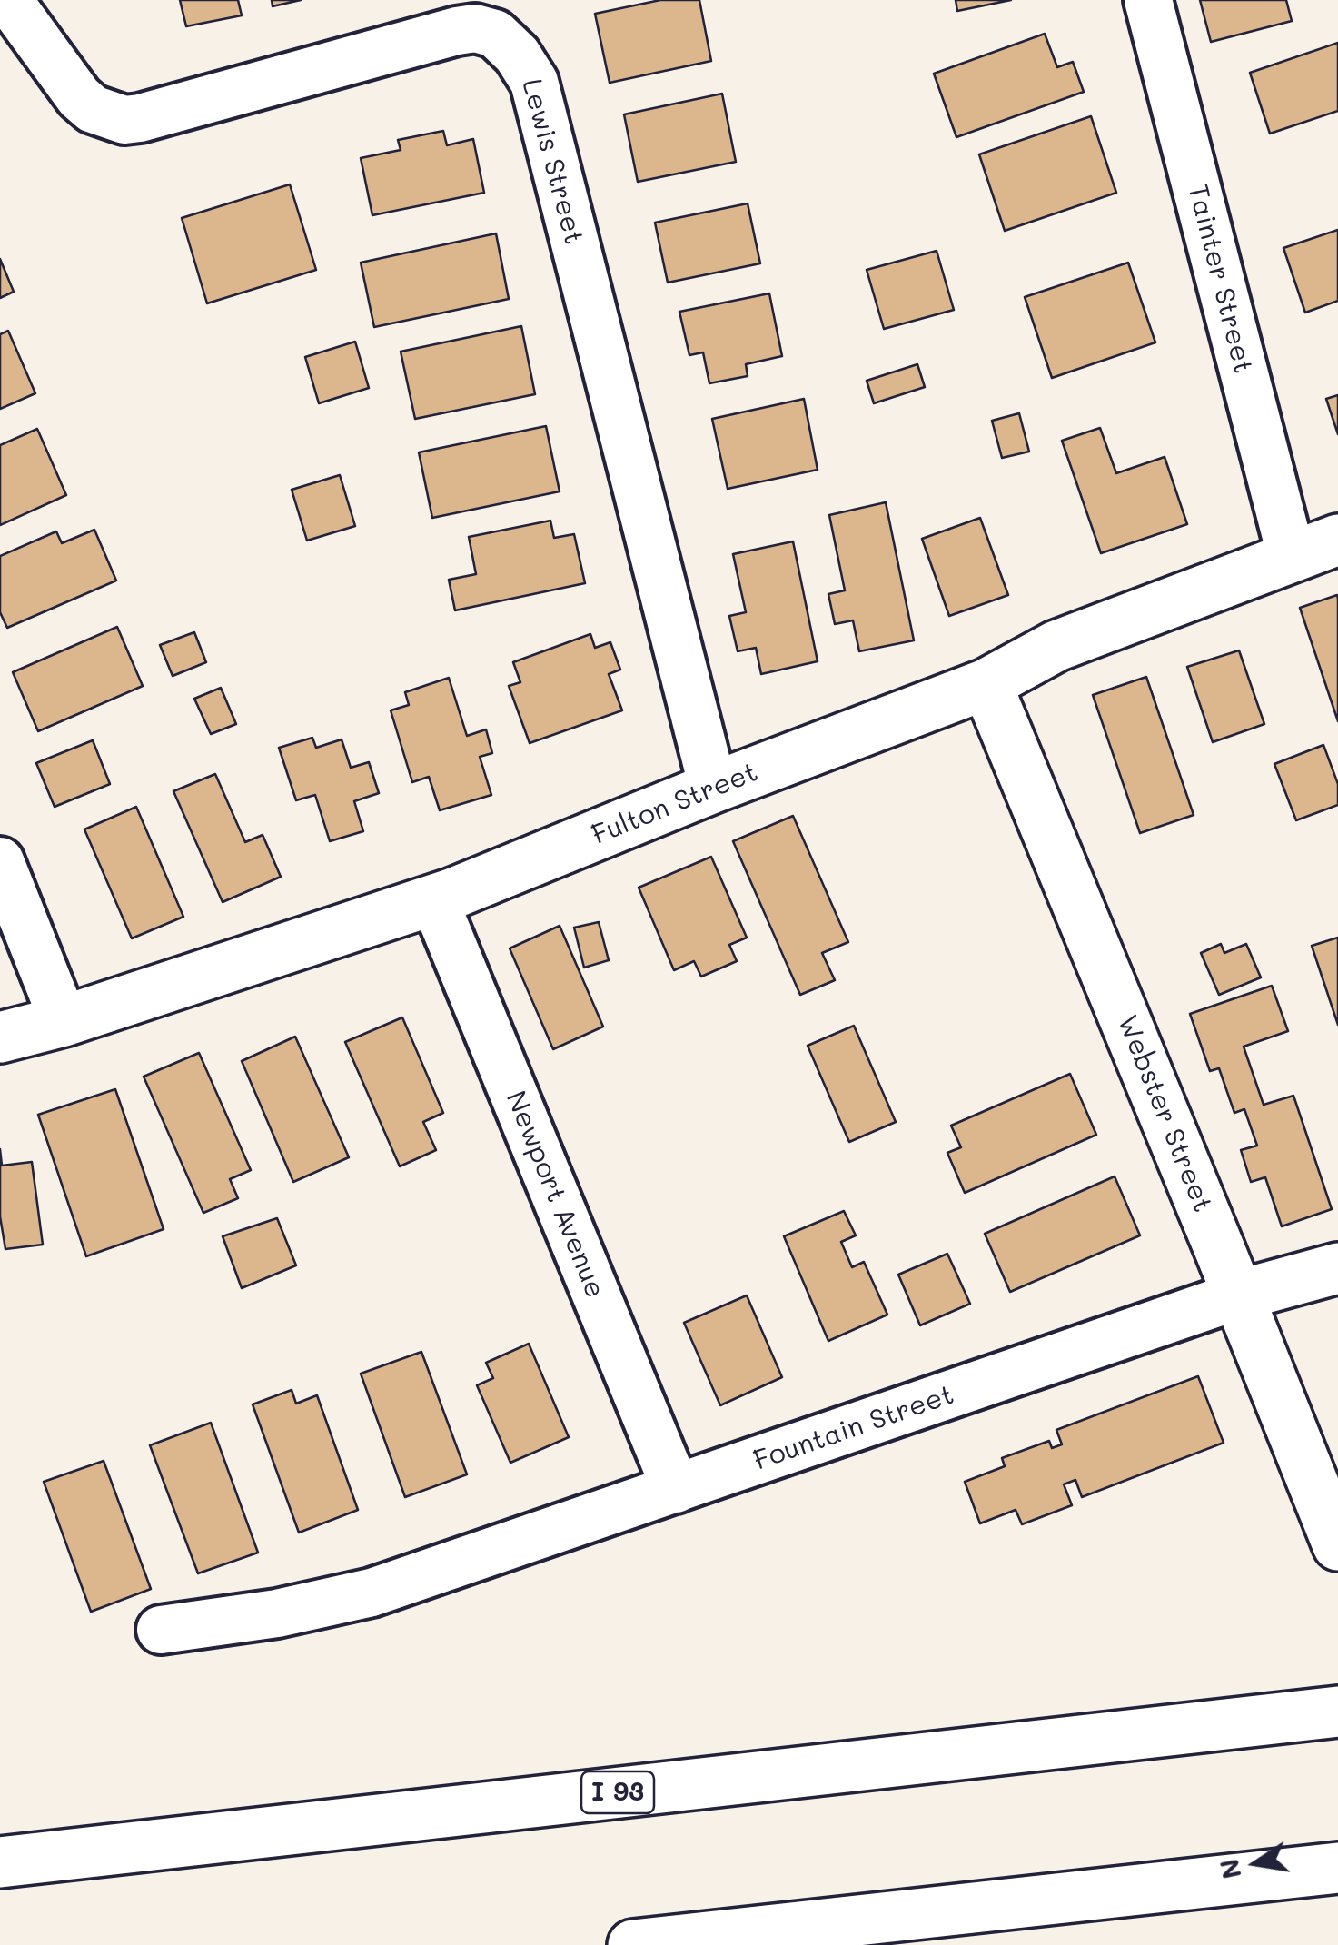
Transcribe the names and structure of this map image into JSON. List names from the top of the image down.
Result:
{
  "streets": {
    "main road": [
      "Fulton Street",
      "Webster Street",
      "Fountain Street",
      "I 93"
    ],
    "street": ["Lewis Street", "Tainter Street", "Newport Avenue"]
  },
  "crossings": [
    ["Lewis Street", "Fulton Street"],
    ["Tainter Street", "Fulton Street"],
    ["Fulton Street", "Webster Street"],
    ["Fulton Street", "Newport Avenue"],
    ["Webster Street", "Fountain Street"],
    ["Newport Avenue", "Fountain Street"]
  ],
  "north": "left"
}
